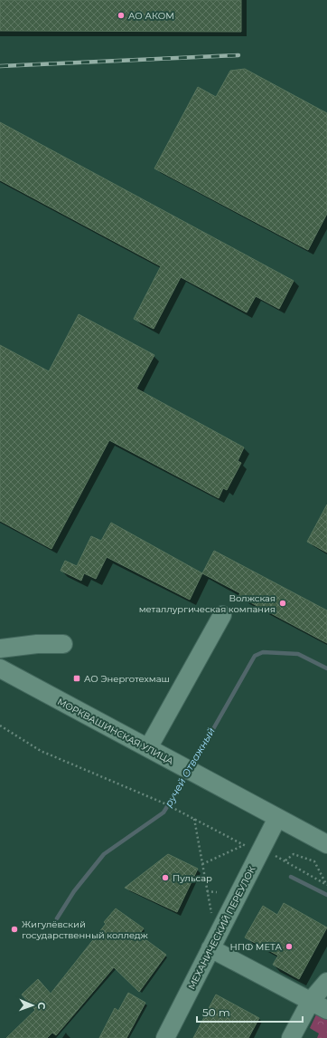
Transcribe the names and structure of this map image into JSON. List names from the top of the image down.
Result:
{
  "streets": {
    "street": ["МОРКВАШИНСКАЯ УЛИЦА", "МЕХАНИЧЕСКИЙ ПЕРЕУЛОК"]
  },
  "crossings": [
    ["МОРКВАШИНСКАЯ УЛИЦА", "МЕХАНИЧЕСКИЙ ПЕРЕУЛОК"]
  ],
  "water": ["ручей Отважный"],
  "places": {
    "other": [
      "АО АКОМ",
      "Волжская металлургическая компания",
      "Пульсар",
      "Жигулёвский государственный колледж",
      "НПФ МЕТА"
    ],
    "transit": ["АО Энерготехмаш"]
  },
  "scale_bar": "50 m",
  "north": "right"
}
